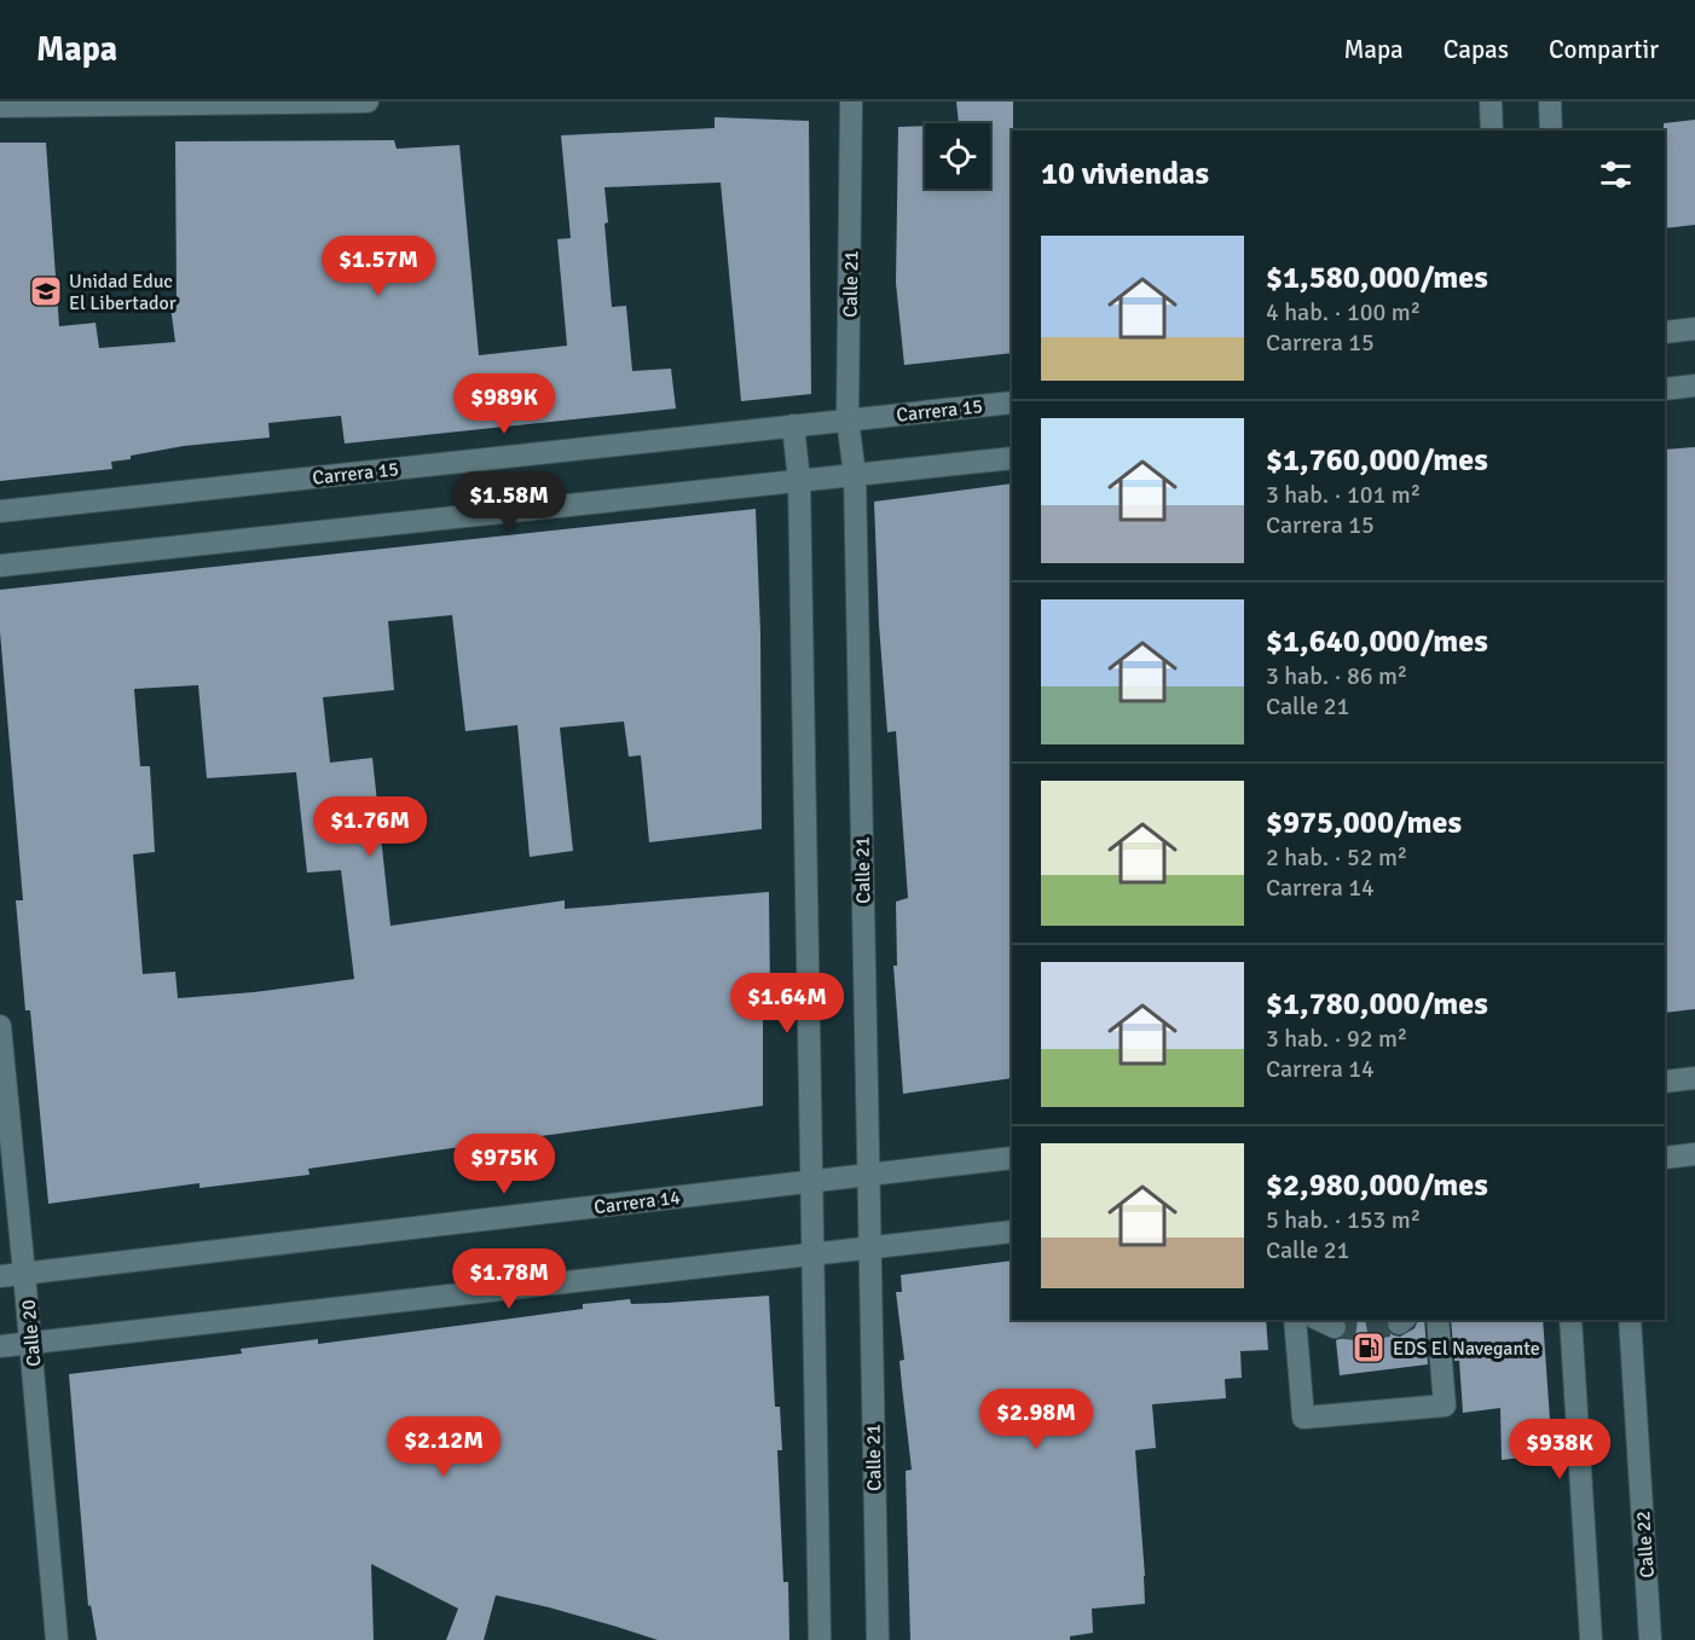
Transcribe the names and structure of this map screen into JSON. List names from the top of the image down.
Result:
{
  "streets": {
    "street": [
      "Calle 21",
      "Carrera 15",
      "Carrera 14",
      "Calle 20",
      "Calle 22"
    ]
  },
  "crossings": [
    ["Calle 21", "Carrera 15"],
    ["Calle 21", "Carrera 14"],
    ["Carrera 14", "Calle 20"]
  ],
  "places": {
    "school or university": ["Unidad Educ El Libertador"],
    "fuel station": ["EDS El Navegante"]
  },
  "page": {
    "header": "Mapa",
    "nav": ["Mapa", "Capas", "Compartir"],
    "heading": "10 viviendas",
    "list": [
      {
        "name": "$1,580,000/mes",
        "note": "4 hab. · 100 m² · Carrera 15"
      },
      {
        "name": "$1,760,000/mes",
        "note": "3 hab. · 101 m² · Carrera 15"
      },
      {
        "name": "$1,640,000/mes",
        "note": "3 hab. · 86 m² · Calle 21"
      },
      {
        "name": "$975,000/mes",
        "note": "2 hab. · 52 m² · Carrera 14"
      },
      {
        "name": "$1,780,000/mes",
        "note": "3 hab. · 92 m² · Carrera 14"
      },
      {
        "name": "$2,980,000/mes",
        "note": "5 hab. · 153 m² · Calle 21"
      }
    ],
    "price": [
      "$1.57M",
      "$989K",
      "$1.58M",
      "$1.76M",
      "$1.64M",
      "$975K",
      "$1.78M",
      "$2.98M",
      "$2.12M",
      "$938K"
    ]
  }
}
